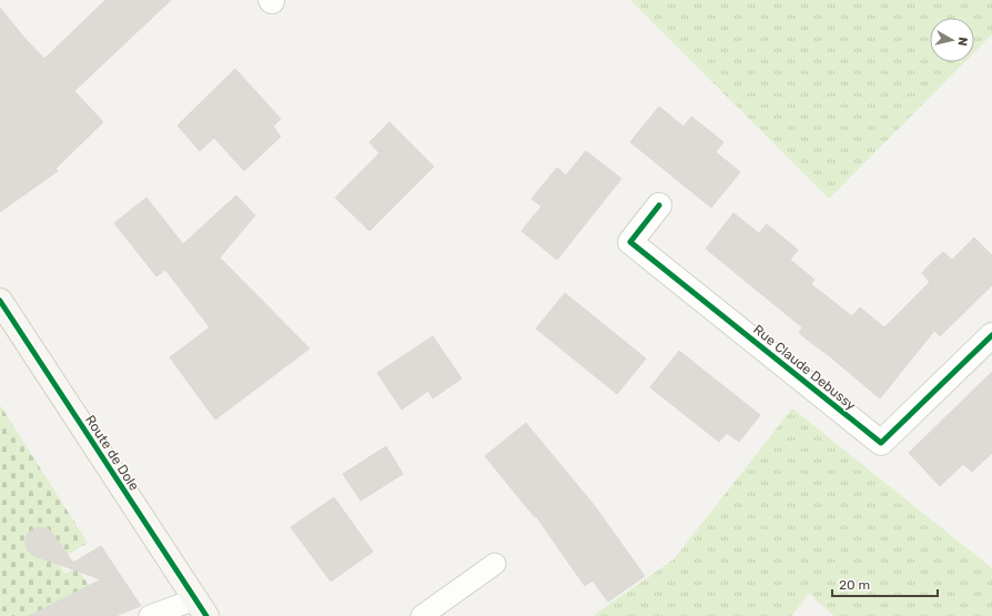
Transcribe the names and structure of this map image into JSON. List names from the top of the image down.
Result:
{
  "streets": {
    "main road": ["Route de Dole"],
    "street": ["Rue Claude Debussy"]
  },
  "scale_bar": "20 m",
  "north": "right"
}
